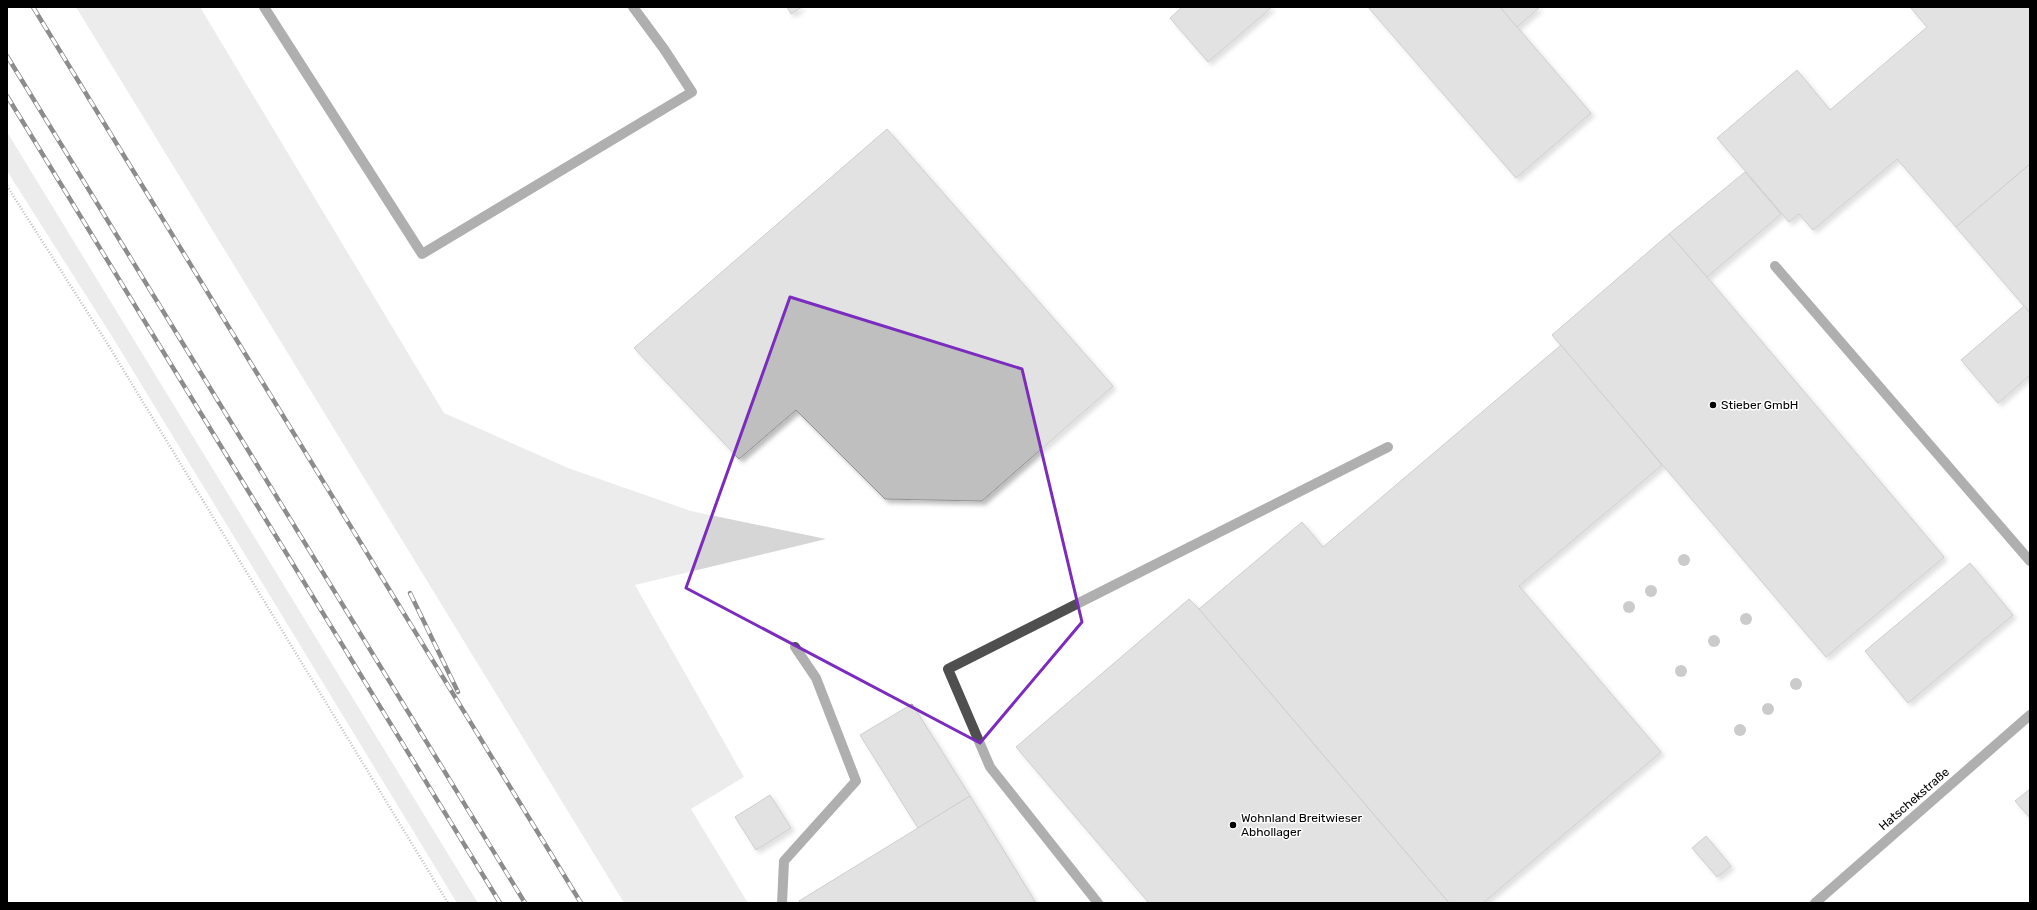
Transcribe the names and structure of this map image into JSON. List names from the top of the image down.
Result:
{
  "streets": {
    "street": ["Hatschekstraße"]
  },
  "places": ["Stieber GmbH", "Wohnland Breitwieser Abhollager"]
}
